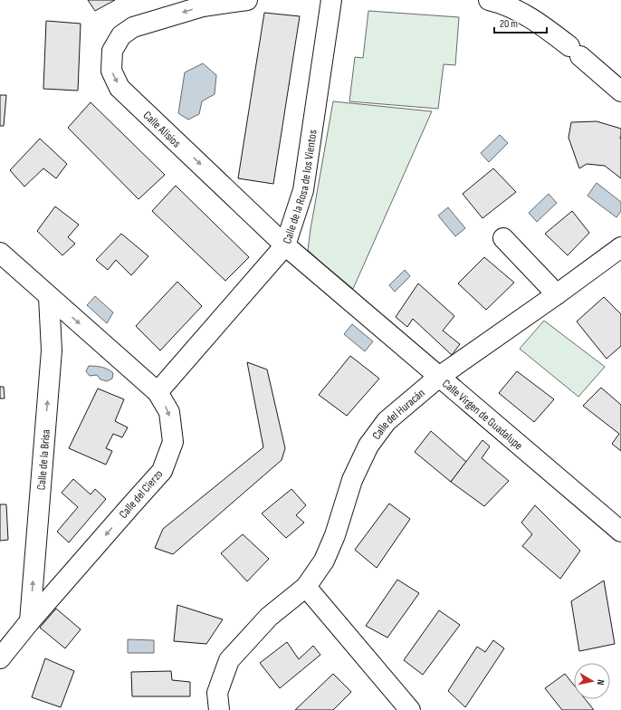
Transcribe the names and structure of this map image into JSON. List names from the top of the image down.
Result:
{
  "streets": {
    "street": [
      "Calle Alisios",
      "Calle de la Rosa de los Vientos",
      "Calle del Huracán",
      "Calle Virgen de Guadalupe",
      "Calle de la Brisa",
      "Calle del Cierzo"
    ]
  },
  "crossings": [
    ["Calle Alisios", "Calle de la Rosa de los Vientos"],
    ["Calle Alisios", "Calle Virgen de Guadalupe"],
    ["Calle de la Rosa de los Vientos", "Calle del Cierzo"],
    ["Calle del Huracán", "Calle Virgen de Guadalupe"],
    ["Calle de la Brisa", "Calle del Cierzo"]
  ],
  "one_way": ["Calle de la Brisa"],
  "scale_bar": "20 m",
  "north": "right"
}
